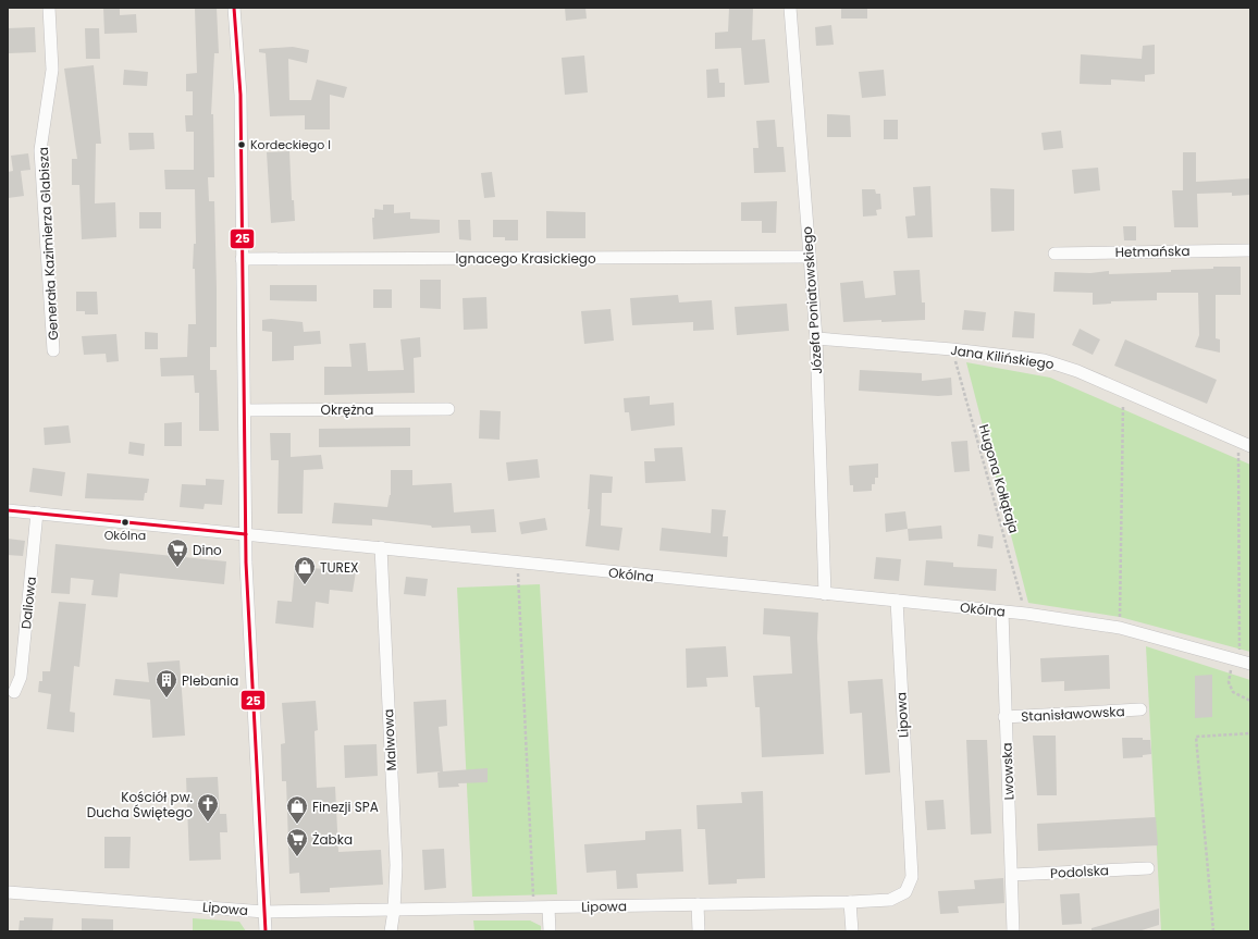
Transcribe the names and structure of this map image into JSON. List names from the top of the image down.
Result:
{
  "streets": {
    "street": [
      "Generała Kazimierza Glabisza",
      "Hetmańska",
      "Ignacego Krasickiego",
      "Józefa Poniatowskiego",
      "Jana Kilińskiego",
      "Okrężna",
      "Okólna",
      "Daliowa",
      "Stanisławowska",
      "Lipowa",
      "Malwowa",
      "Lwowska",
      "Podolska"
    ],
    "path": ["Hugona Kołłątaja"]
  },
  "crossings": [
    ["Ignacego Krasickiego", "Józefa Poniatowskiego"],
    ["Józefa Poniatowskiego", "Jana Kilińskiego"],
    ["Józefa Poniatowskiego", "Okólna"],
    ["Jana Kilińskiego", "Hugona Kołłątaja"],
    ["Hugona Kołłątaja", "Okólna"],
    ["Okólna", "Daliowa"],
    ["Okólna", "Lipowa"],
    ["Okólna", "Malwowa"],
    ["Okólna", "Lwowska"],
    ["Stanisławowska", "Lwowska"],
    ["Lipowa", "Malwowa"],
    ["Lwowska", "Podolska"]
  ],
  "places": {
    "other": ["Kordeckiego I", "Okólna"],
    "supermarket": ["Dino", "Żabka"],
    "shop": ["TUREX", "Finezji SPA"],
    "building": ["Plebania"],
    "church": ["Kościół pw. Ducha Świętego"]
  },
  "lines": ["transit line 25"]
}
